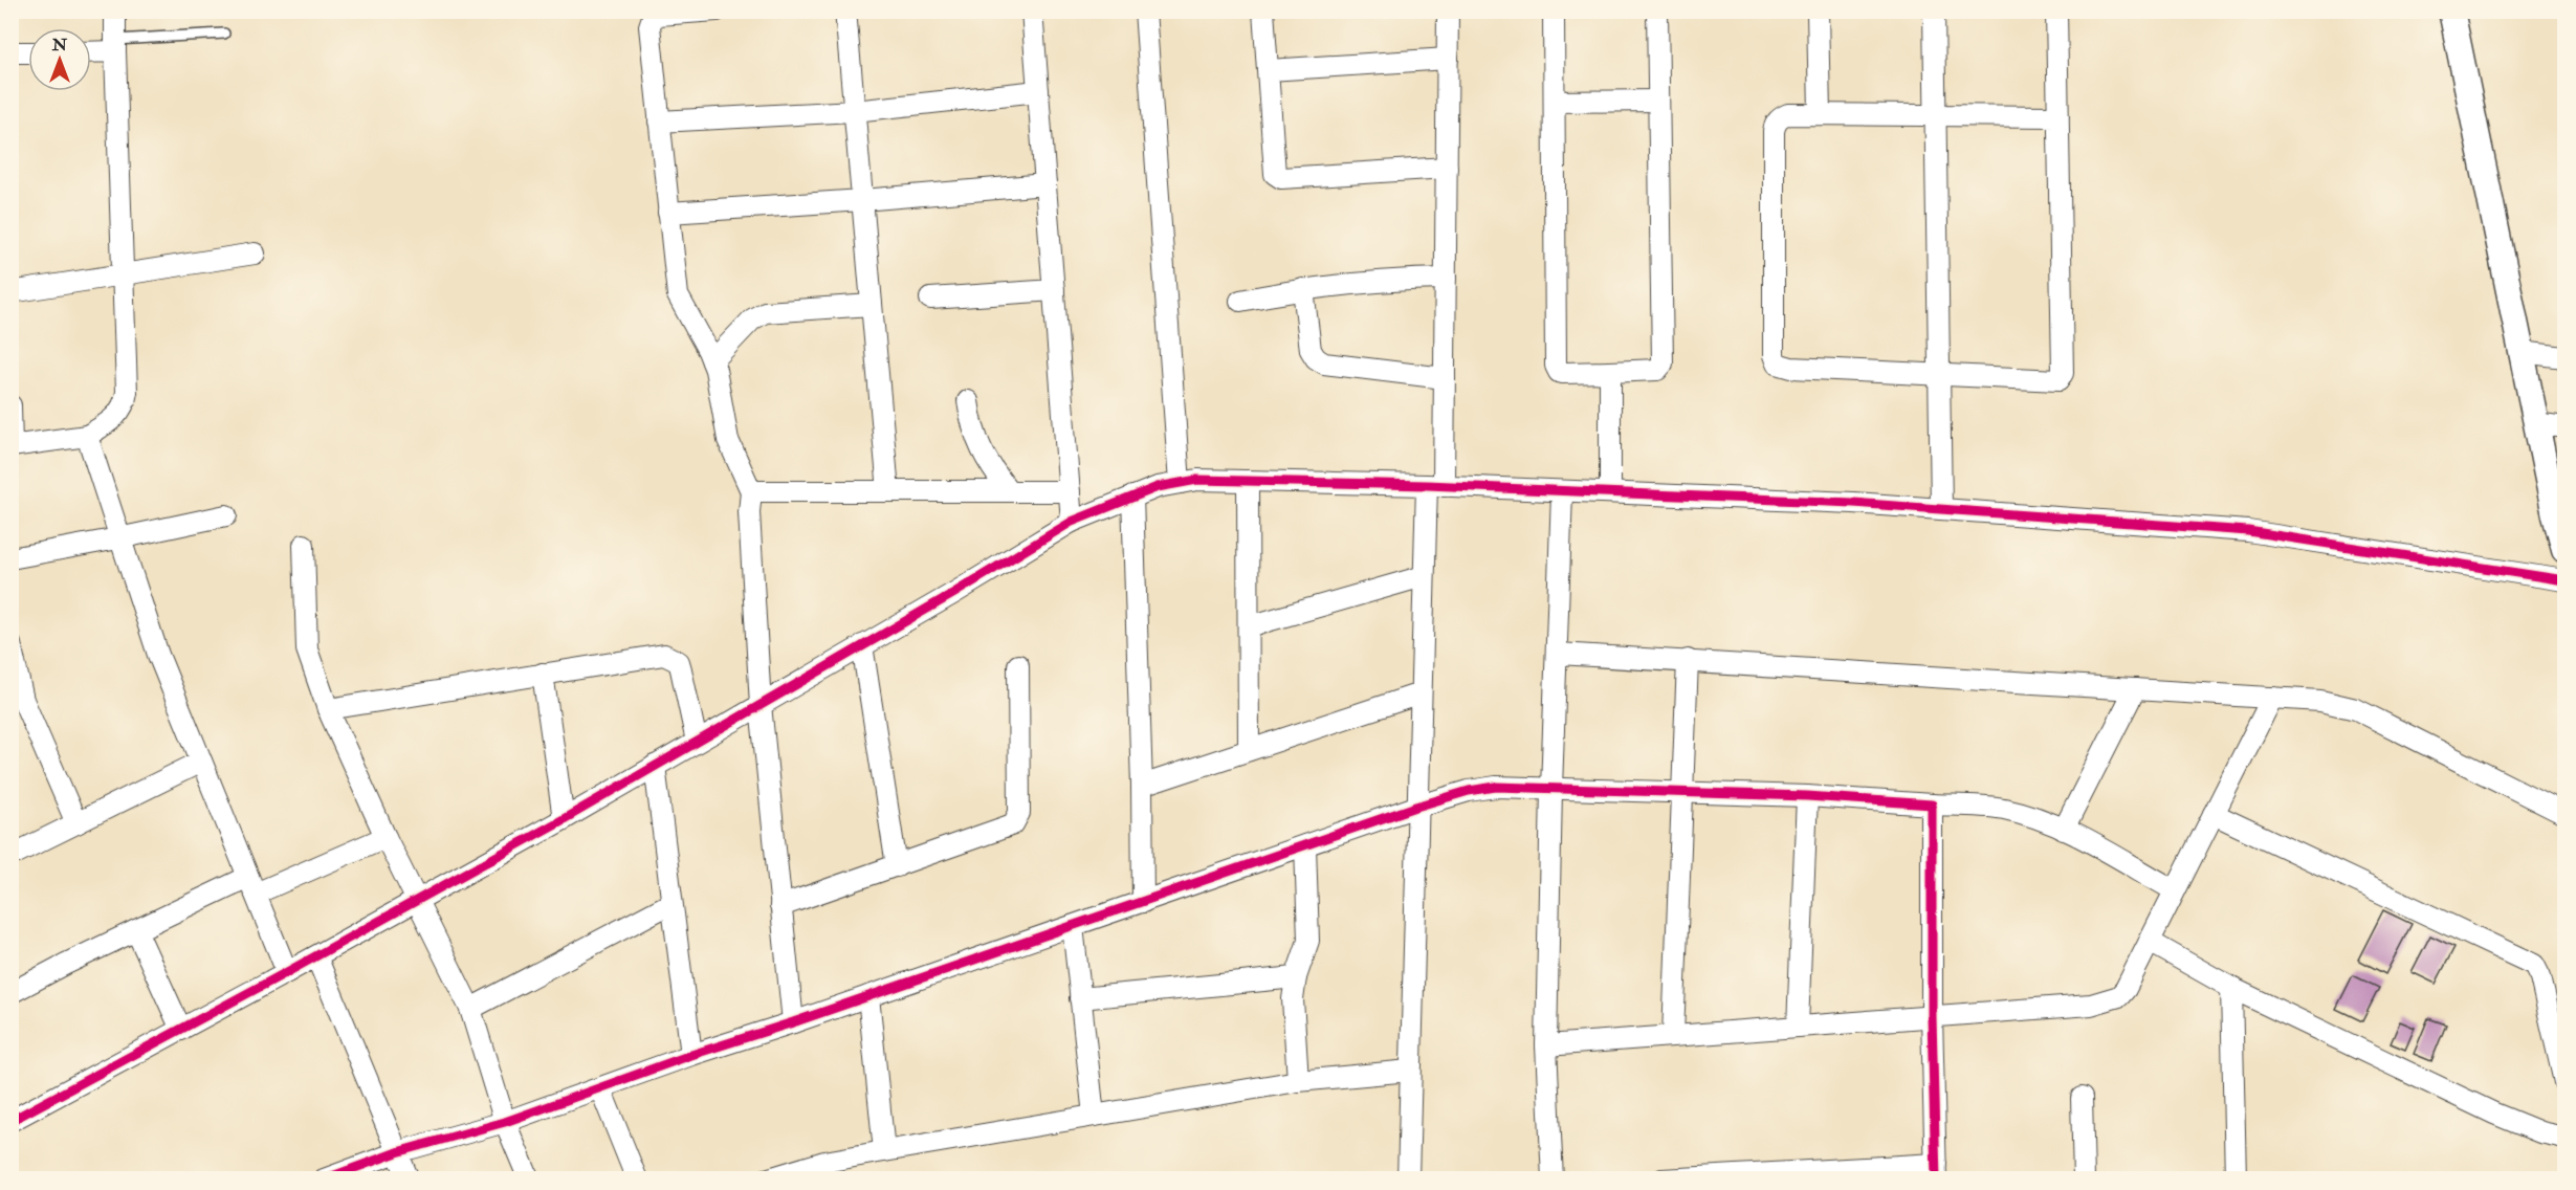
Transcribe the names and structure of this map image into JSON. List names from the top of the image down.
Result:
{
  "north": "top"
}
